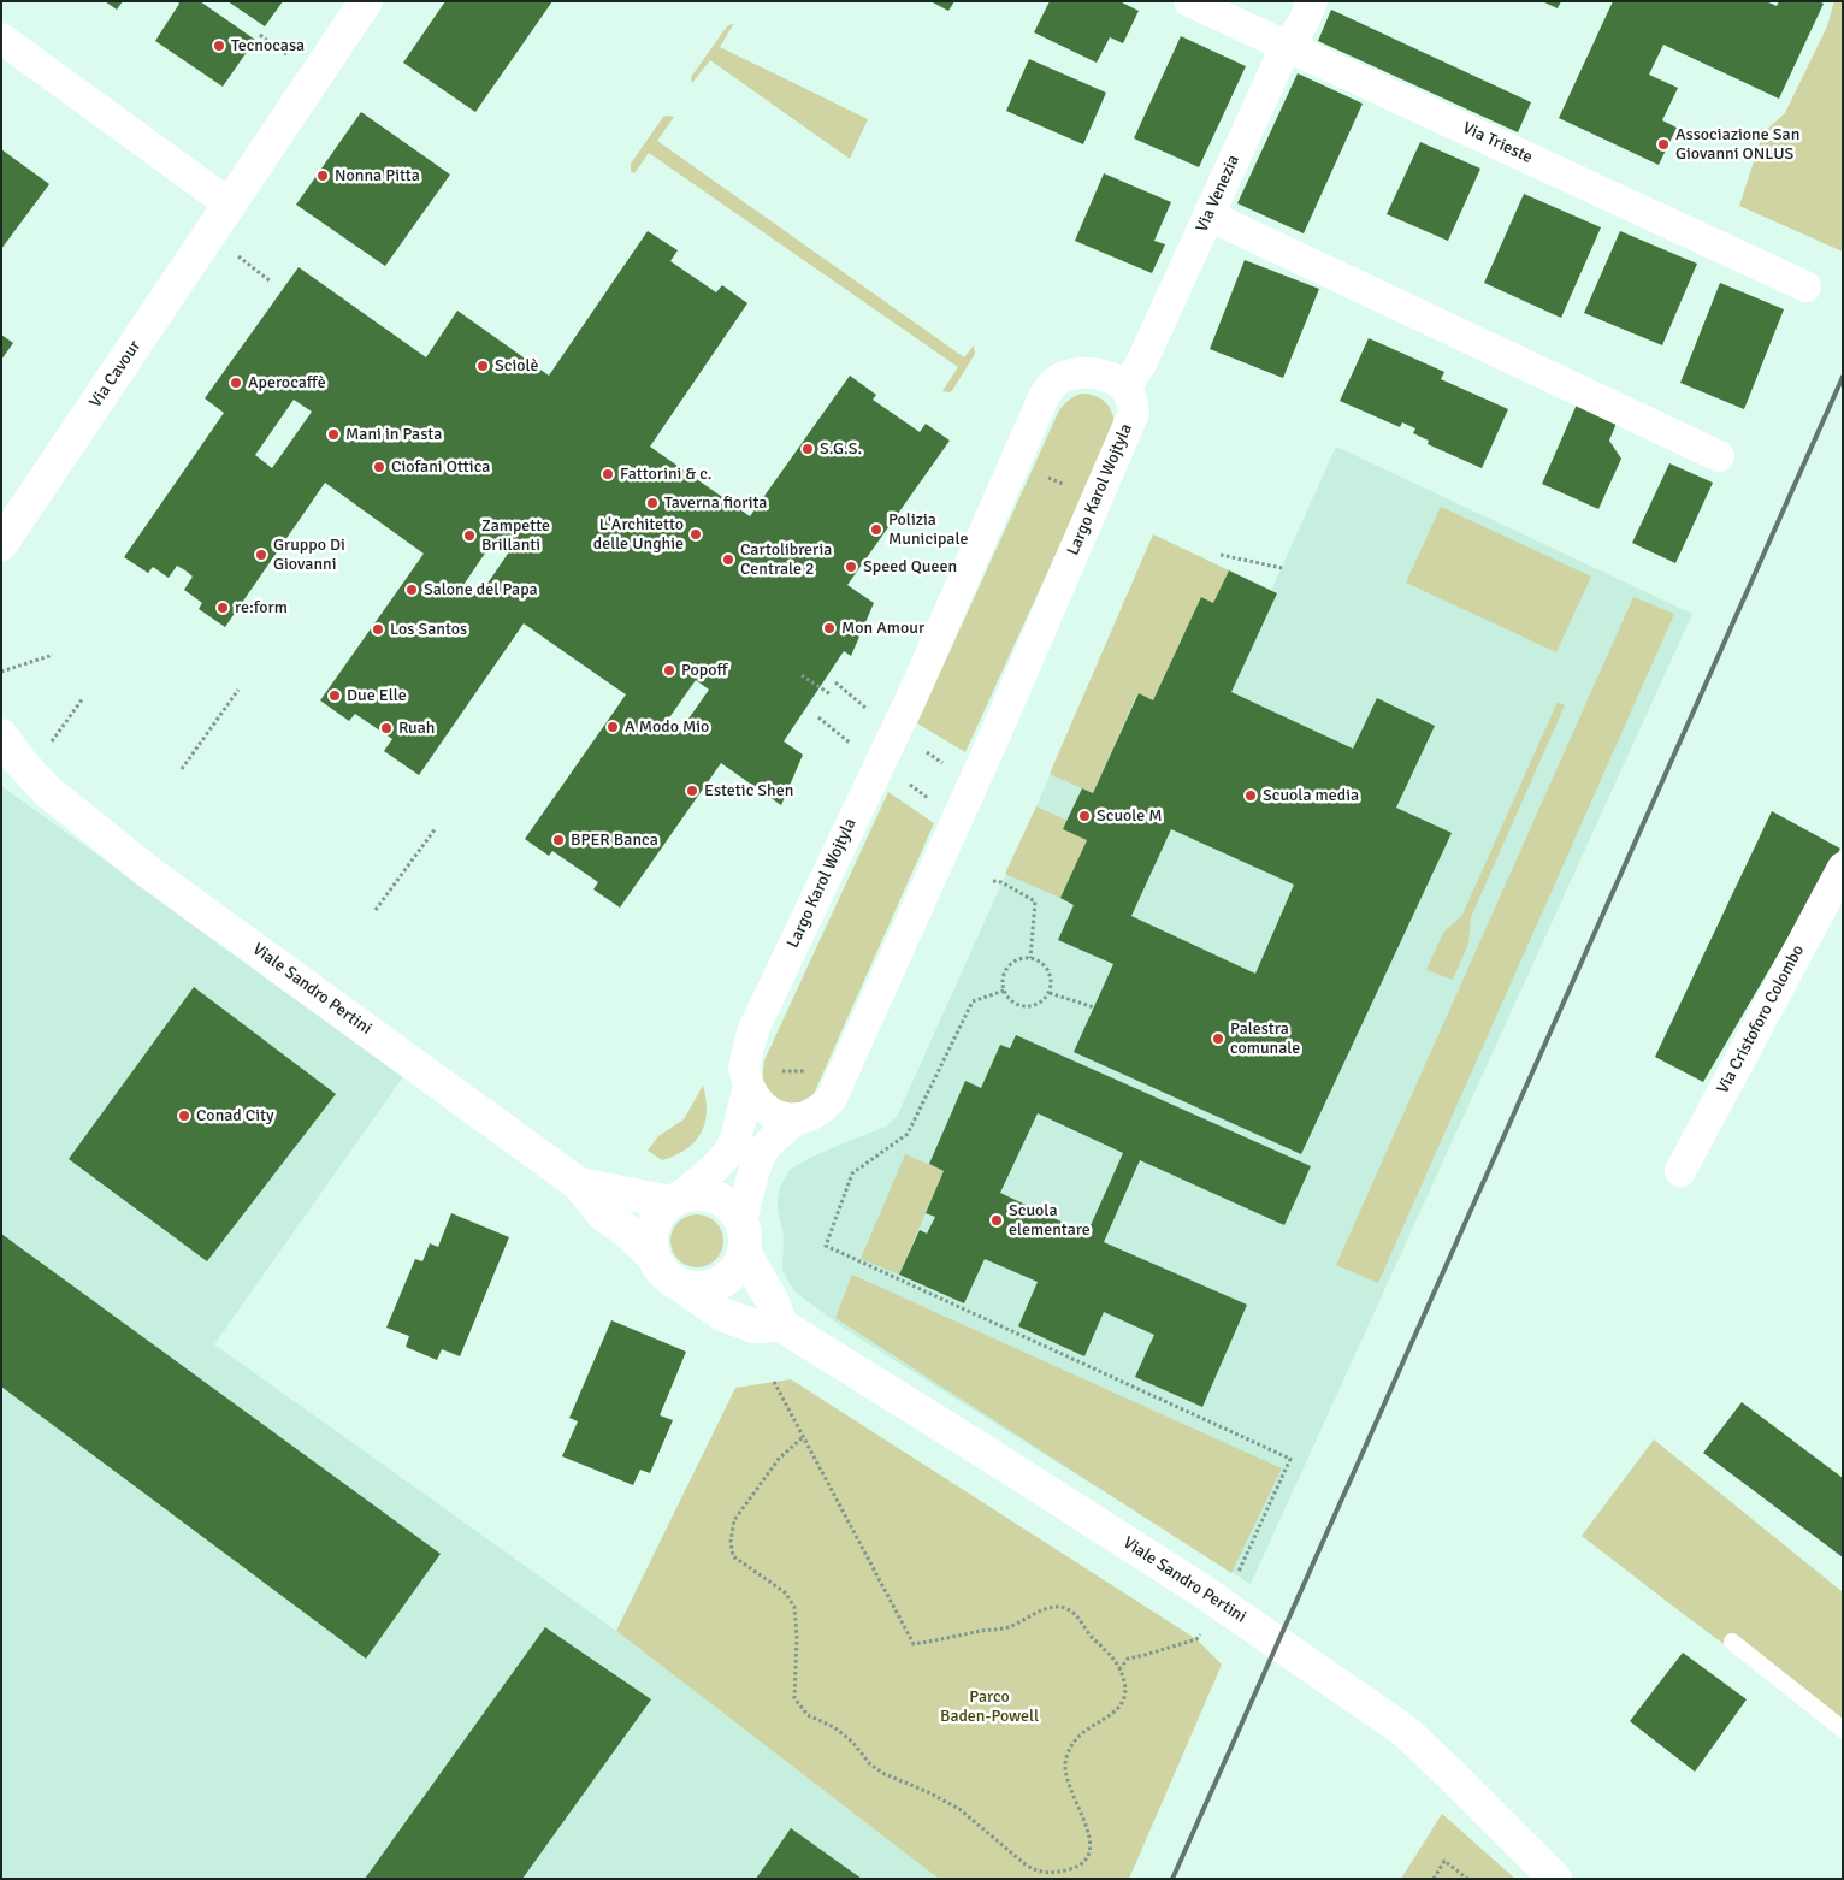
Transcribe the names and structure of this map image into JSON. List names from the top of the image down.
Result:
{
  "streets": {
    "street": [
      "Via Trieste",
      "Via Venezia",
      "Via Cavour",
      "Largo Karol Wojtyla",
      "Viale Sandro Pertini",
      "Via Cristoforo Colombo"
    ]
  },
  "crossings": [
    ["Via Trieste", "Via Venezia"],
    ["Via Venezia", "Largo Karol Wojtyla"],
    ["Largo Karol Wojtyla", "Viale Sandro Pertini"]
  ],
  "parks": ["Parco Baden-Powell"],
  "places": [
    "Tecnocasa",
    "Associazione San Giovanni ONLUS",
    "Nonna Pitta",
    "Sciolè",
    "Aperocaffè",
    "Mani in Pasta",
    "S.G.S.",
    "Ciofani Ottica",
    "Fattorini & c.",
    "Taverna fiorita",
    "Polizia Municipale",
    "L'Architetto delle Unghie",
    "Zampette Brillanti",
    "Gruppo Di Giovanni",
    "Cartolibreria Centrale 2",
    "Speed Queen",
    "Salone del Papa",
    "re:form",
    "Mon Amour",
    "Los Santos",
    "Popoff",
    "Due Elle",
    "A Modo Mio",
    "Ruah",
    "Estetic Shen",
    "Scuola media",
    "Scuole M",
    "BPER Banca",
    "Palestra comunale",
    "Conad City",
    "Scuola elementare"
  ]
}
